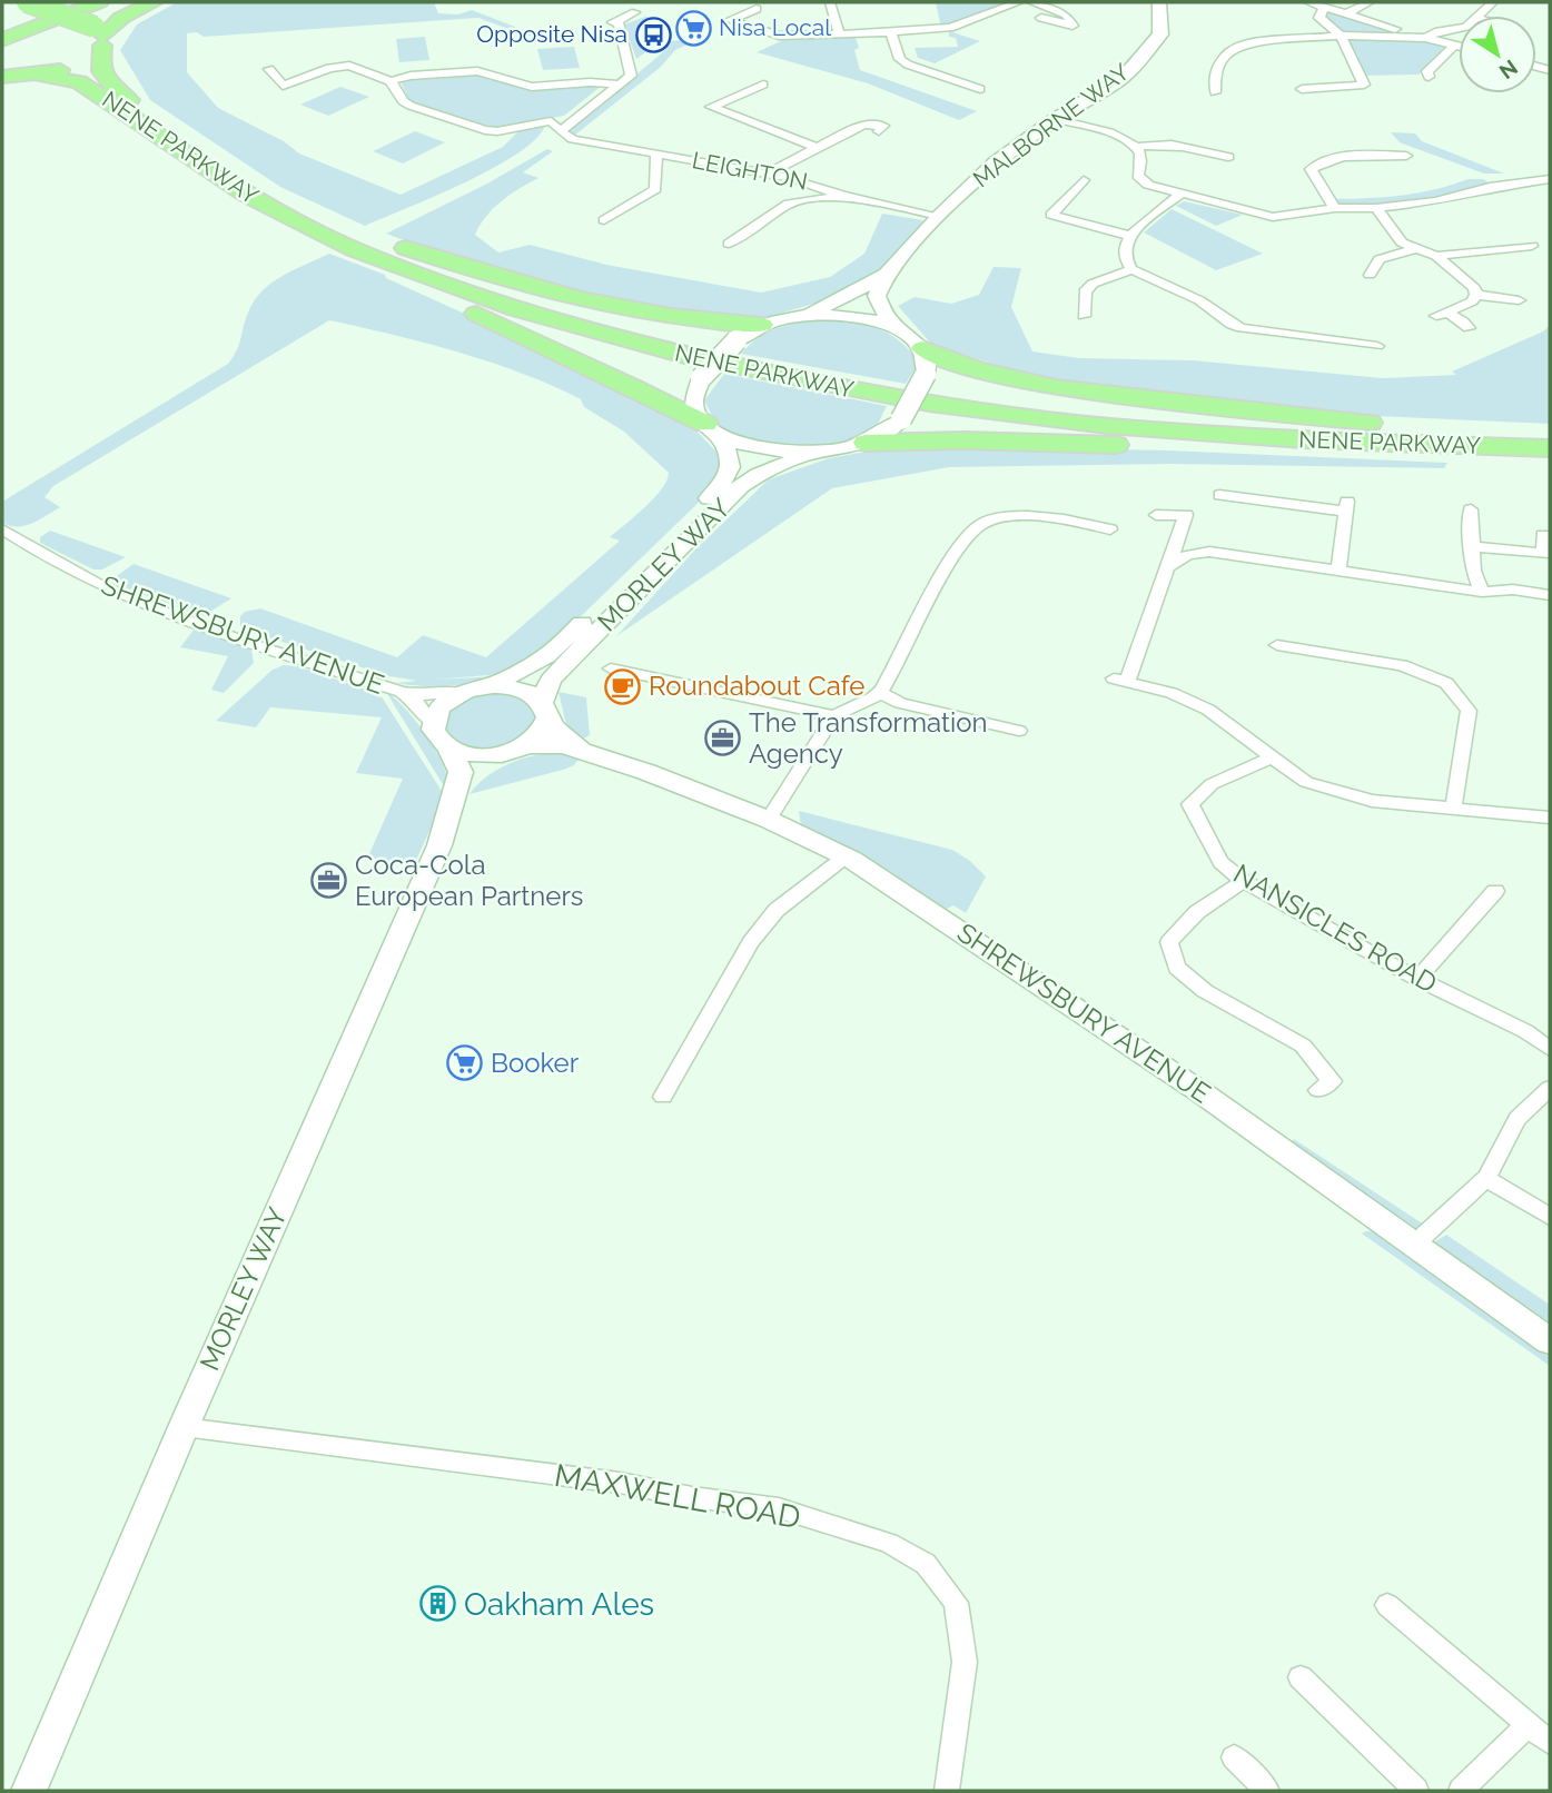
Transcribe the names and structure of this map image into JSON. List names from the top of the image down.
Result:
{
  "streets": {
    "highway": ["NENE PARKWAY"],
    "street": [
      "MALBORNE WAY",
      "LEIGHTON",
      "MORLEY WAY",
      "SHREWSBURY AVENUE",
      "NANSICLES ROAD",
      "MAXWELL ROAD"
    ]
  },
  "crossings": [
    ["MALBORNE WAY", "LEIGHTON"],
    ["MALBORNE WAY", "MORLEY WAY"],
    ["MORLEY WAY", "SHREWSBURY AVENUE"],
    ["MORLEY WAY", "MAXWELL ROAD"]
  ],
  "places": {
    "supermarket": ["Nisa Local", "Booker"],
    "bus stop": ["Opposite Nisa"],
    "cafe": ["Roundabout Cafe"],
    "office": ["The Transformation Agency", "Coca-Cola European Partners"],
    "building": ["Oakham Ales"]
  },
  "north": "bottom right"
}
